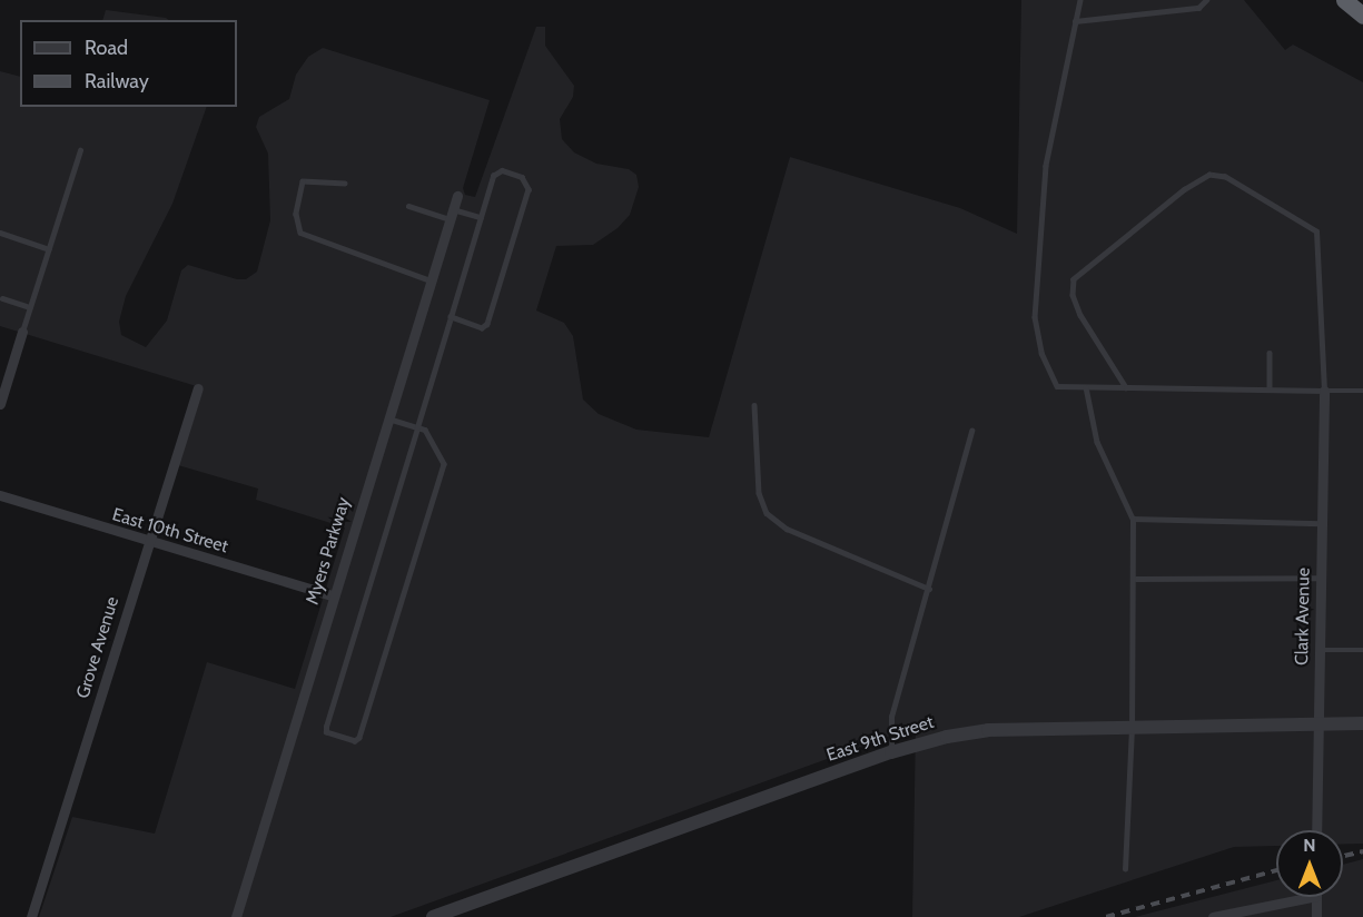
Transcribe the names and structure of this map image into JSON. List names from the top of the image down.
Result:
{
  "streets": {
    "street": [
      "East 10th Street",
      "Myers Parkway",
      "Clark Avenue",
      "Grove Avenue",
      "East 9th Street"
    ]
  },
  "crossings": [
    ["East 10th Street", "Myers Parkway"],
    ["East 10th Street", "Grove Avenue"],
    ["Clark Avenue", "East 9th Street"]
  ],
  "legend": ["Road", "Railway"],
  "north": "top"
}
